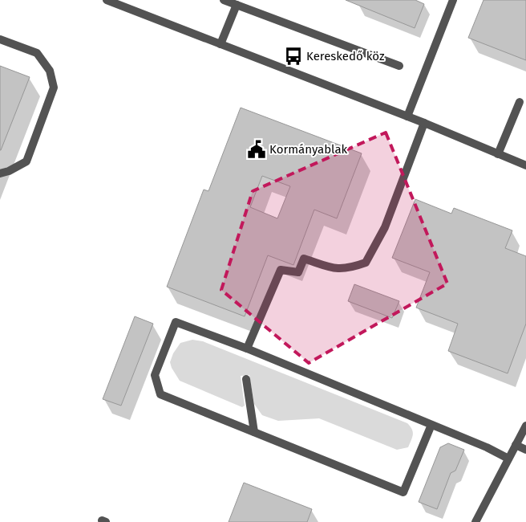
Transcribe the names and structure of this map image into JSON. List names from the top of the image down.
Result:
{
  "places": {
    "bus stop": ["Kereskedő köz"],
    "public building": ["Kormányablak"]
  }
}
